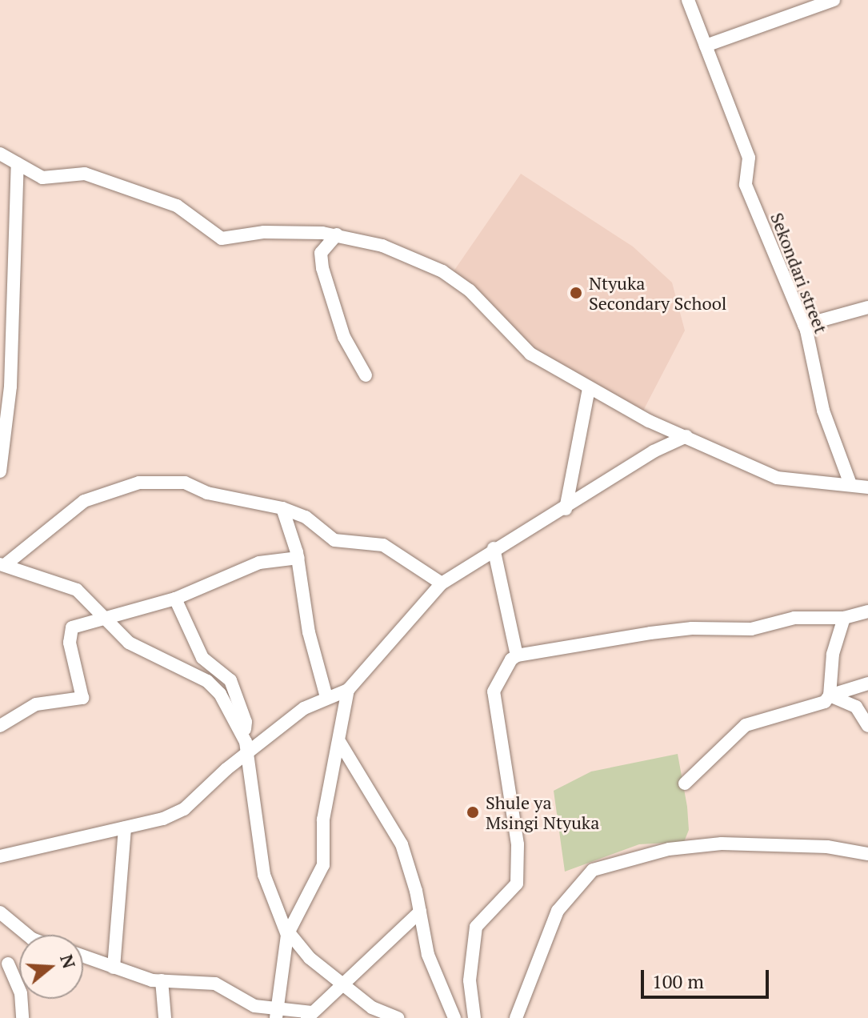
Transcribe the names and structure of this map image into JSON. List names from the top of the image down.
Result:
{
  "streets": {
    "street": ["Sekondari street"]
  },
  "places": ["Ntyuka Secondary School", "Shule ya Msingi Ntyuka"],
  "scale_bar": "100 m",
  "north": "right"
}
